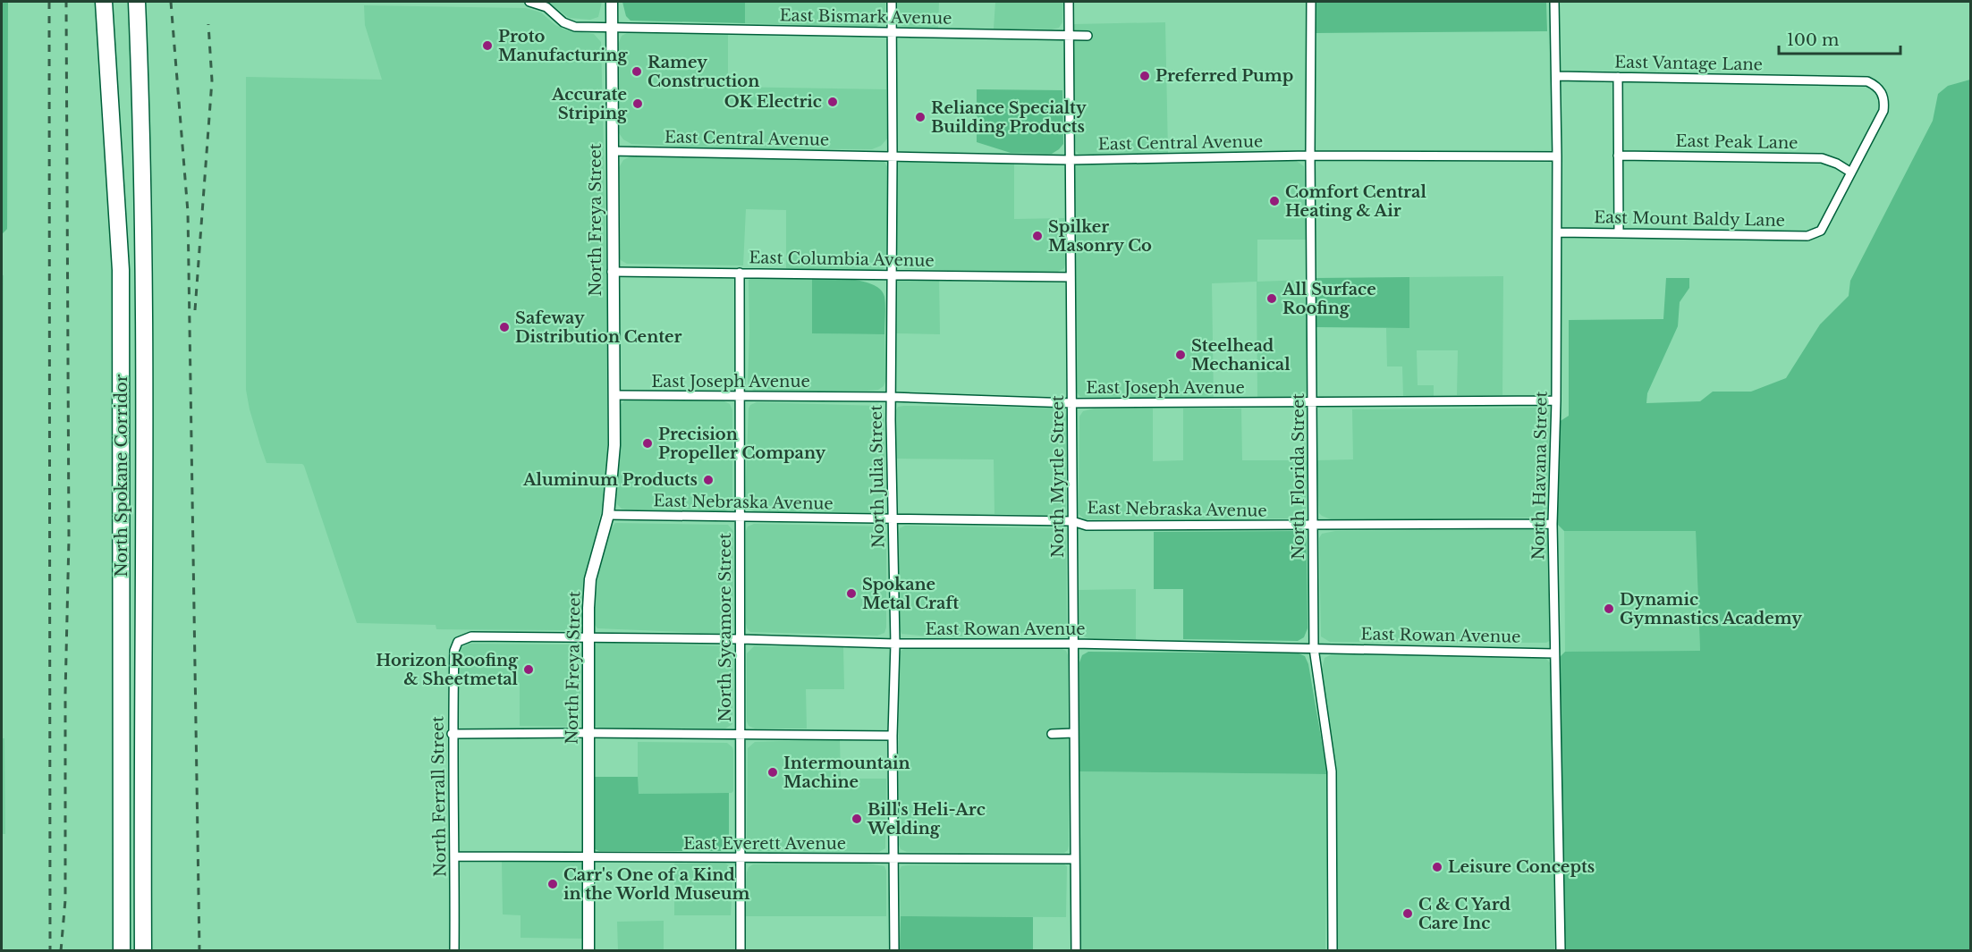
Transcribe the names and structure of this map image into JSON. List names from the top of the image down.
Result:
{
  "streets": {
    "highway": ["North Spokane Corridor"],
    "street": [
      "East Bismark Avenue",
      "East Vantage Lane",
      "East Central Avenue",
      "East Peak Lane",
      "East Mount Baldy Lane",
      "North Freya Street",
      "East Columbia Avenue",
      "East Joseph Avenue",
      "North Havana Street",
      "North Julia Street",
      "North Myrtle Street",
      "North Florida Street",
      "East Nebraska Avenue",
      "North Sycamore Street",
      "East Rowan Avenue",
      "North Ferrall Street",
      "East Everett Avenue"
    ]
  },
  "crossings": [
    ["East Bismark Avenue", "North Freya Street"],
    ["East Bismark Avenue", "North Julia Street"],
    ["East Bismark Avenue", "North Myrtle Street"],
    ["East Vantage Lane", "East Peak Lane"],
    ["East Vantage Lane", "East Mount Baldy Lane"],
    ["East Vantage Lane", "North Havana Street"],
    ["East Central Avenue", "North Freya Street"],
    ["East Central Avenue", "North Havana Street"],
    ["East Central Avenue", "North Julia Street"],
    ["East Central Avenue", "North Myrtle Street"],
    ["East Central Avenue", "North Florida Street"],
    ["East Peak Lane", "East Mount Baldy Lane"],
    ["East Mount Baldy Lane", "North Havana Street"],
    ["North Freya Street", "East Columbia Avenue"],
    ["North Freya Street", "East Joseph Avenue"],
    ["North Freya Street", "East Nebraska Avenue"],
    ["North Freya Street", "East Rowan Avenue"],
    ["North Freya Street", "East Everett Avenue"],
    ["East Columbia Avenue", "North Julia Street"],
    ["East Columbia Avenue", "North Myrtle Street"],
    ["East Columbia Avenue", "North Sycamore Street"],
    ["East Joseph Avenue", "North Havana Street"],
    ["East Joseph Avenue", "North Julia Street"],
    ["East Joseph Avenue", "North Myrtle Street"],
    ["East Joseph Avenue", "North Florida Street"],
    ["East Joseph Avenue", "North Sycamore Street"],
    ["North Havana Street", "East Nebraska Avenue"],
    ["North Havana Street", "East Rowan Avenue"],
    ["North Julia Street", "East Nebraska Avenue"],
    ["North Julia Street", "East Rowan Avenue"],
    ["North Julia Street", "East Everett Avenue"],
    ["North Myrtle Street", "East Nebraska Avenue"],
    ["North Myrtle Street", "East Rowan Avenue"],
    ["North Myrtle Street", "East Everett Avenue"],
    ["North Florida Street", "East Nebraska Avenue"],
    ["North Florida Street", "East Rowan Avenue"],
    ["East Nebraska Avenue", "North Sycamore Street"],
    ["North Sycamore Street", "East Rowan Avenue"],
    ["North Sycamore Street", "East Everett Avenue"],
    ["East Rowan Avenue", "North Ferrall Street"],
    ["North Ferrall Street", "East Everett Avenue"]
  ],
  "places": [
    "Proto Manufacturing",
    "Ramey Construction",
    "Preferred Pump",
    "OK Electric",
    "Accurate Striping",
    "Reliance Specialty Building Products",
    "Comfort Central Heating & Air",
    "Spilker Masonry Co",
    "All Surface Roofing",
    "Safeway Distribution Center",
    "Steelhead Mechanical",
    "Precision Propeller Company",
    "Aluminum Products",
    "Spokane Metal Craft",
    "Dynamic Gymnastics Academy",
    "Horizon Roofing & Sheetmetal",
    "Intermountain Machine",
    "Bill's Heli-Arc Welding",
    "Leisure Concepts",
    "Carr's One of a Kind in the World Museum",
    "C & C Yard Care Inc"
  ],
  "scale_bar": "100 m"
}
